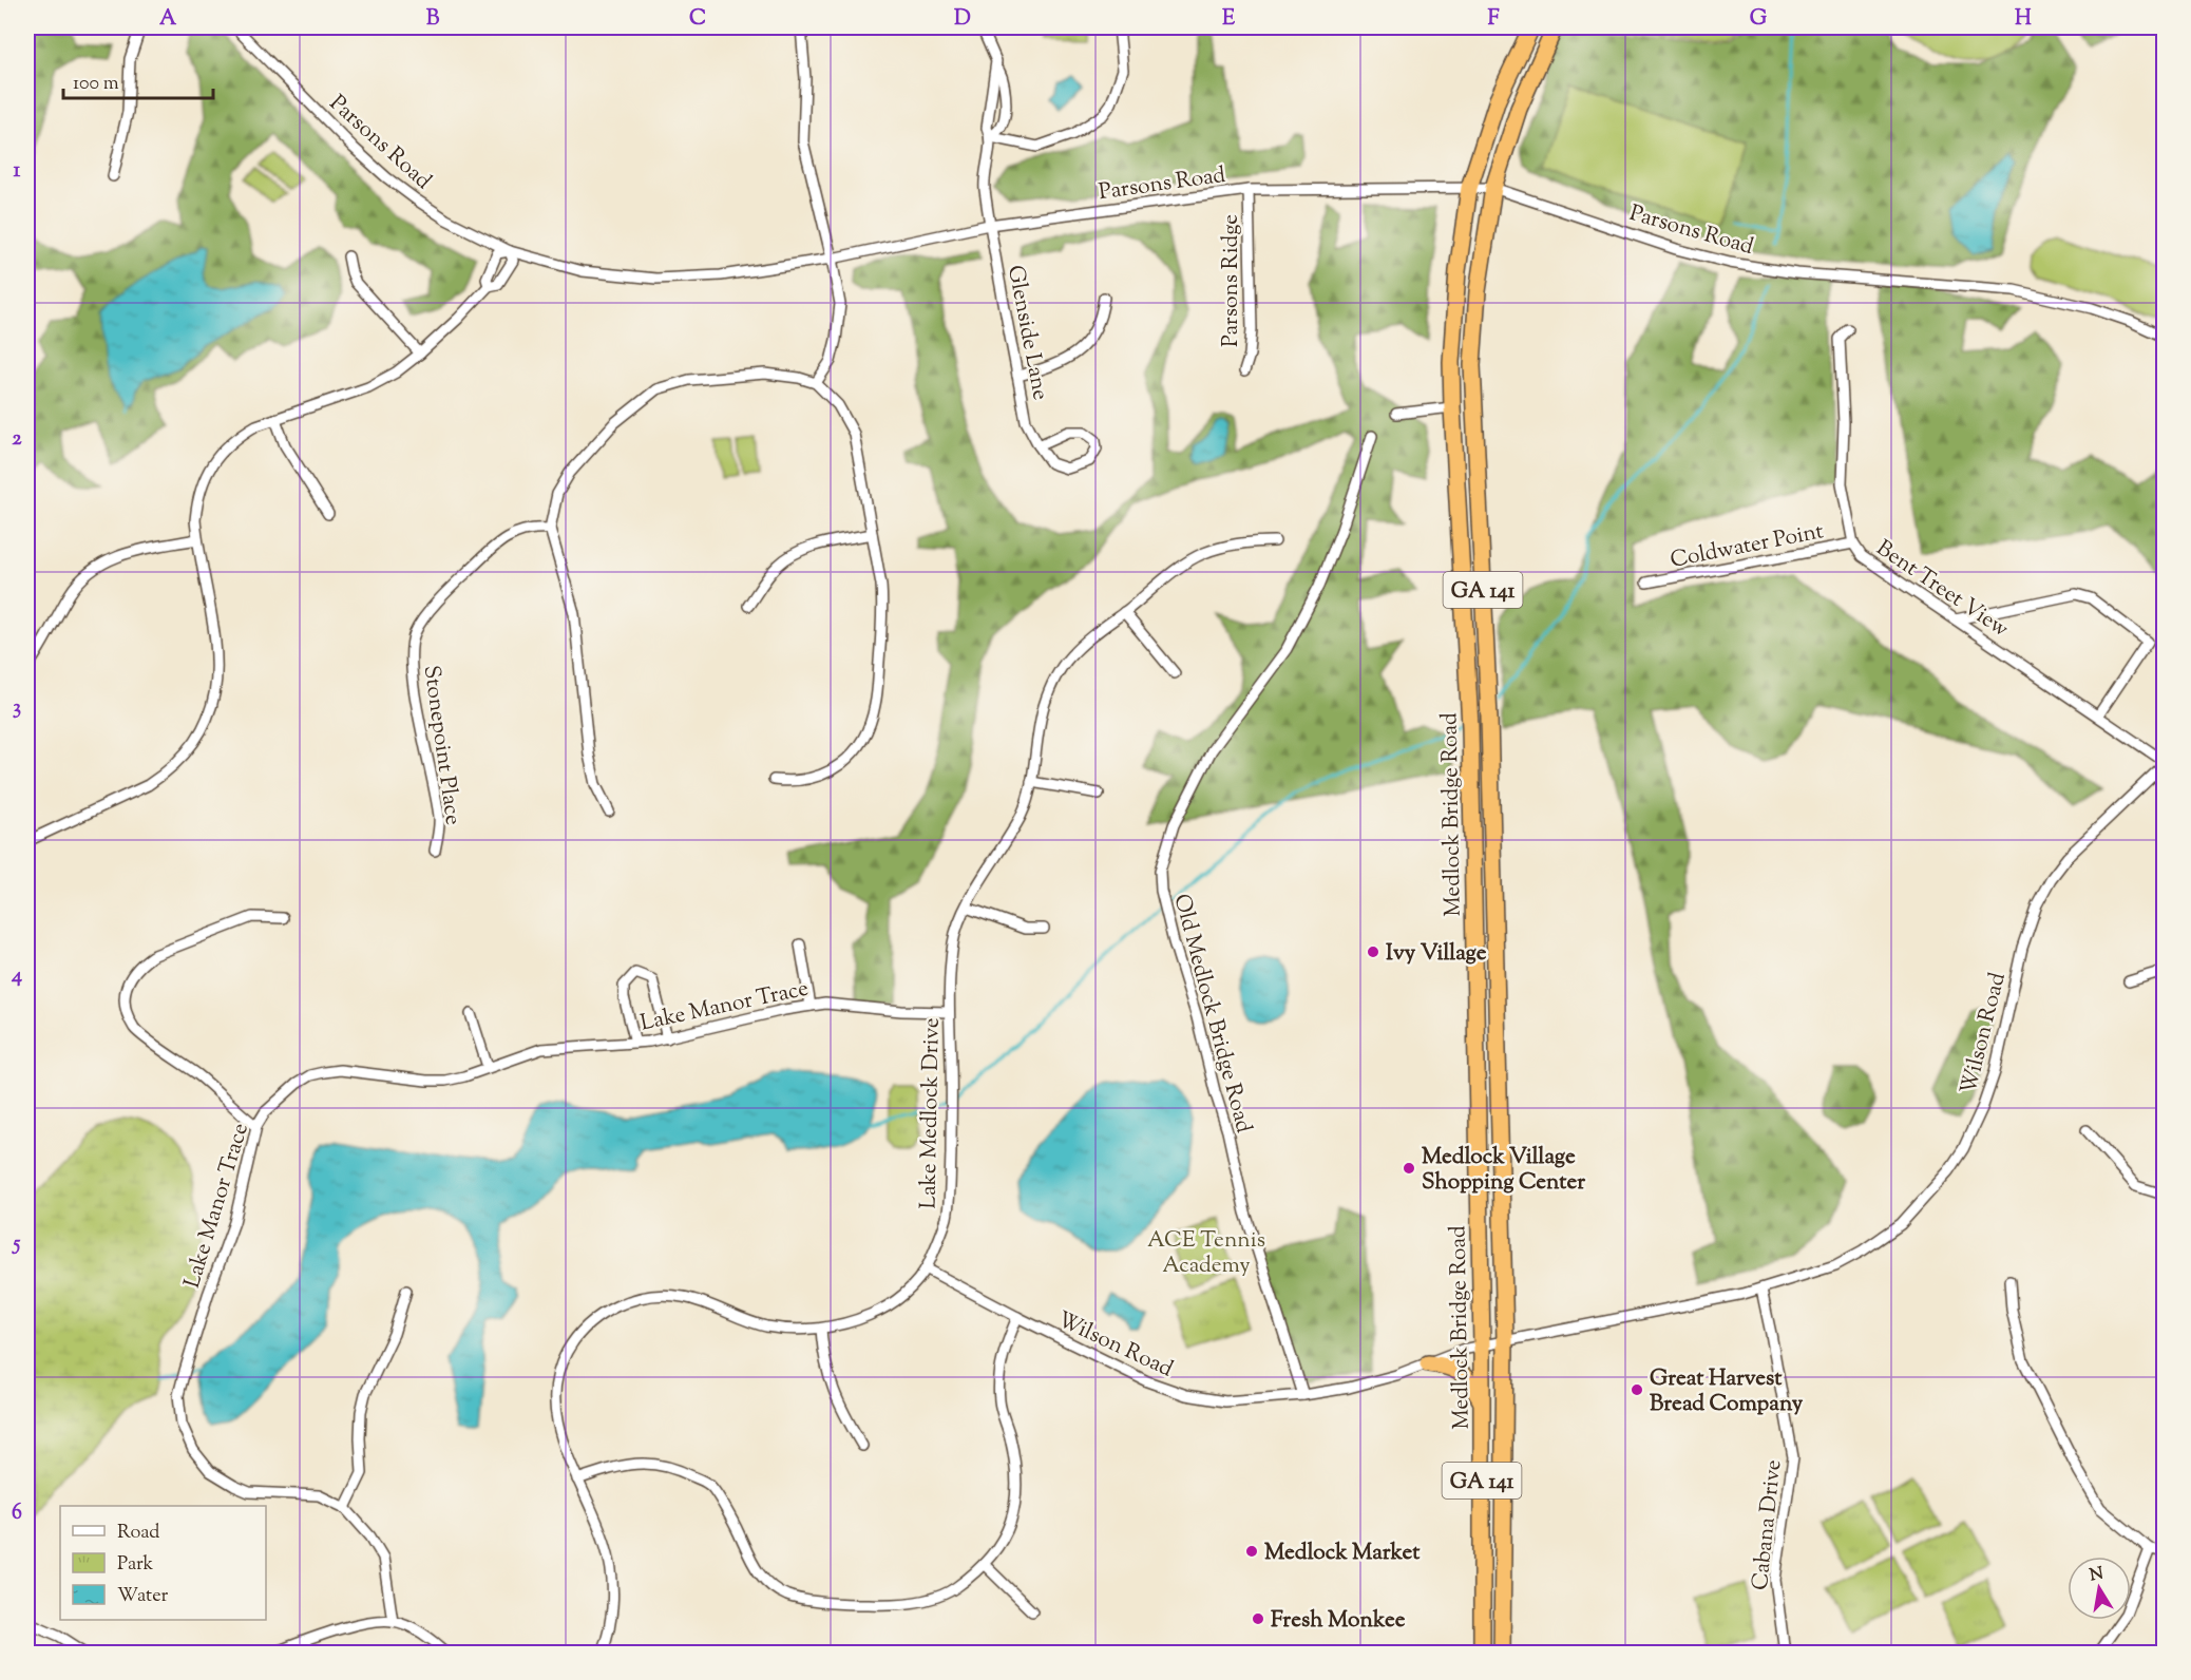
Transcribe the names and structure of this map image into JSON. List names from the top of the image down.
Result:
{
  "streets": {
    "highway": ["GA 141", "Medlock Bridge Road"],
    "street": [
      "Parsons Road",
      "Parsons Ridge",
      "Glenside Lane",
      "Coldwater Point",
      "Bent Treet View",
      "Stonepoint Place",
      "Lake Manor Trace",
      "Old Medlock Bridge Road",
      "Wilson Road",
      "Lake Medlock Drive",
      "Cabana Drive"
    ]
  },
  "crossings": [
    ["Parsons Road", "Parsons Ridge"],
    ["Parsons Road", "Glenside Lane"],
    ["Parsons Road", "Medlock Bridge Road"],
    ["Coldwater Point", "Bent Treet View"],
    ["Bent Treet View", "Wilson Road"],
    ["Medlock Bridge Road", "Wilson Road"],
    ["Lake Manor Trace", "Lake Medlock Drive"],
    ["Old Medlock Bridge Road", "Wilson Road"],
    ["Wilson Road", "Lake Medlock Drive"],
    ["Wilson Road", "Cabana Drive"]
  ],
  "parks": ["ACE Tennis Academy"],
  "places": [
    "Ivy Village",
    "Medlock Village Shopping Center",
    "Great Harvest Bread Company",
    "Medlock Market",
    "Fresh Monkee"
  ],
  "legend": ["Road", "Park", "Water"],
  "scale_bar": "100 m",
  "north": "top",
  "grid": {
    "columns": [
      "A",
      "B",
      "C",
      "D",
      "E",
      "F",
      "G",
      "H"
    ],
    "rows": [
      "1",
      "2",
      "3",
      "4",
      "5",
      "6"
    ]
  }
}
